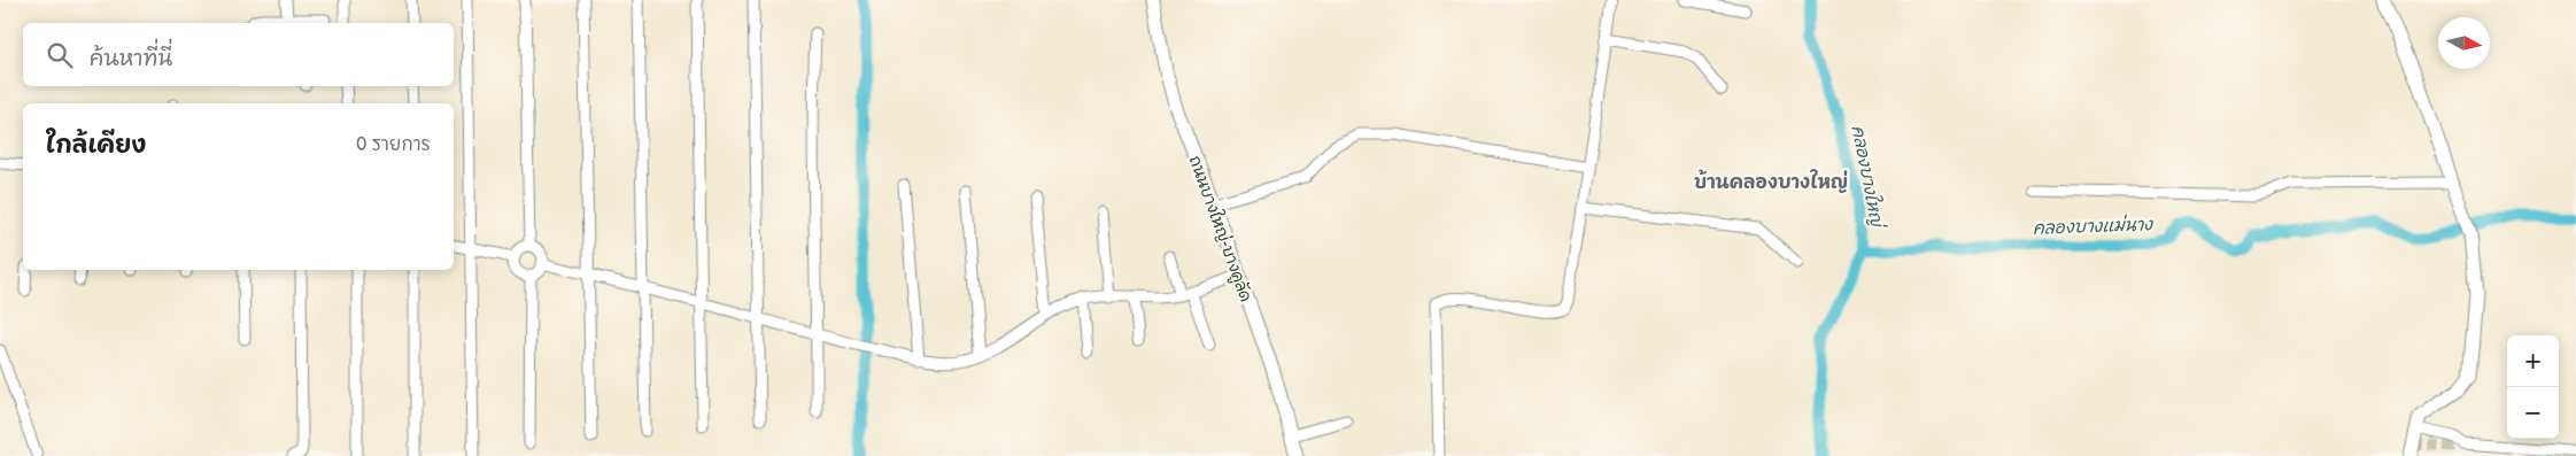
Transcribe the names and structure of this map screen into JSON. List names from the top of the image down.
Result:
{
  "streets": {
    "street": ["ถนนบางใหญ่-บางคูลัด"]
  },
  "districts": ["บ้านคลองบางใหญ่"],
  "water": ["คลองบางใหญ่", "คลองบางแม่นาง"],
  "north": "right",
  "page": {
    "search": "ค้นหาที่นี่",
    "heading": ["ใกล้เคียง", "0 รายการ"],
    "map_buttons": ["+", "−"]
  }
}
